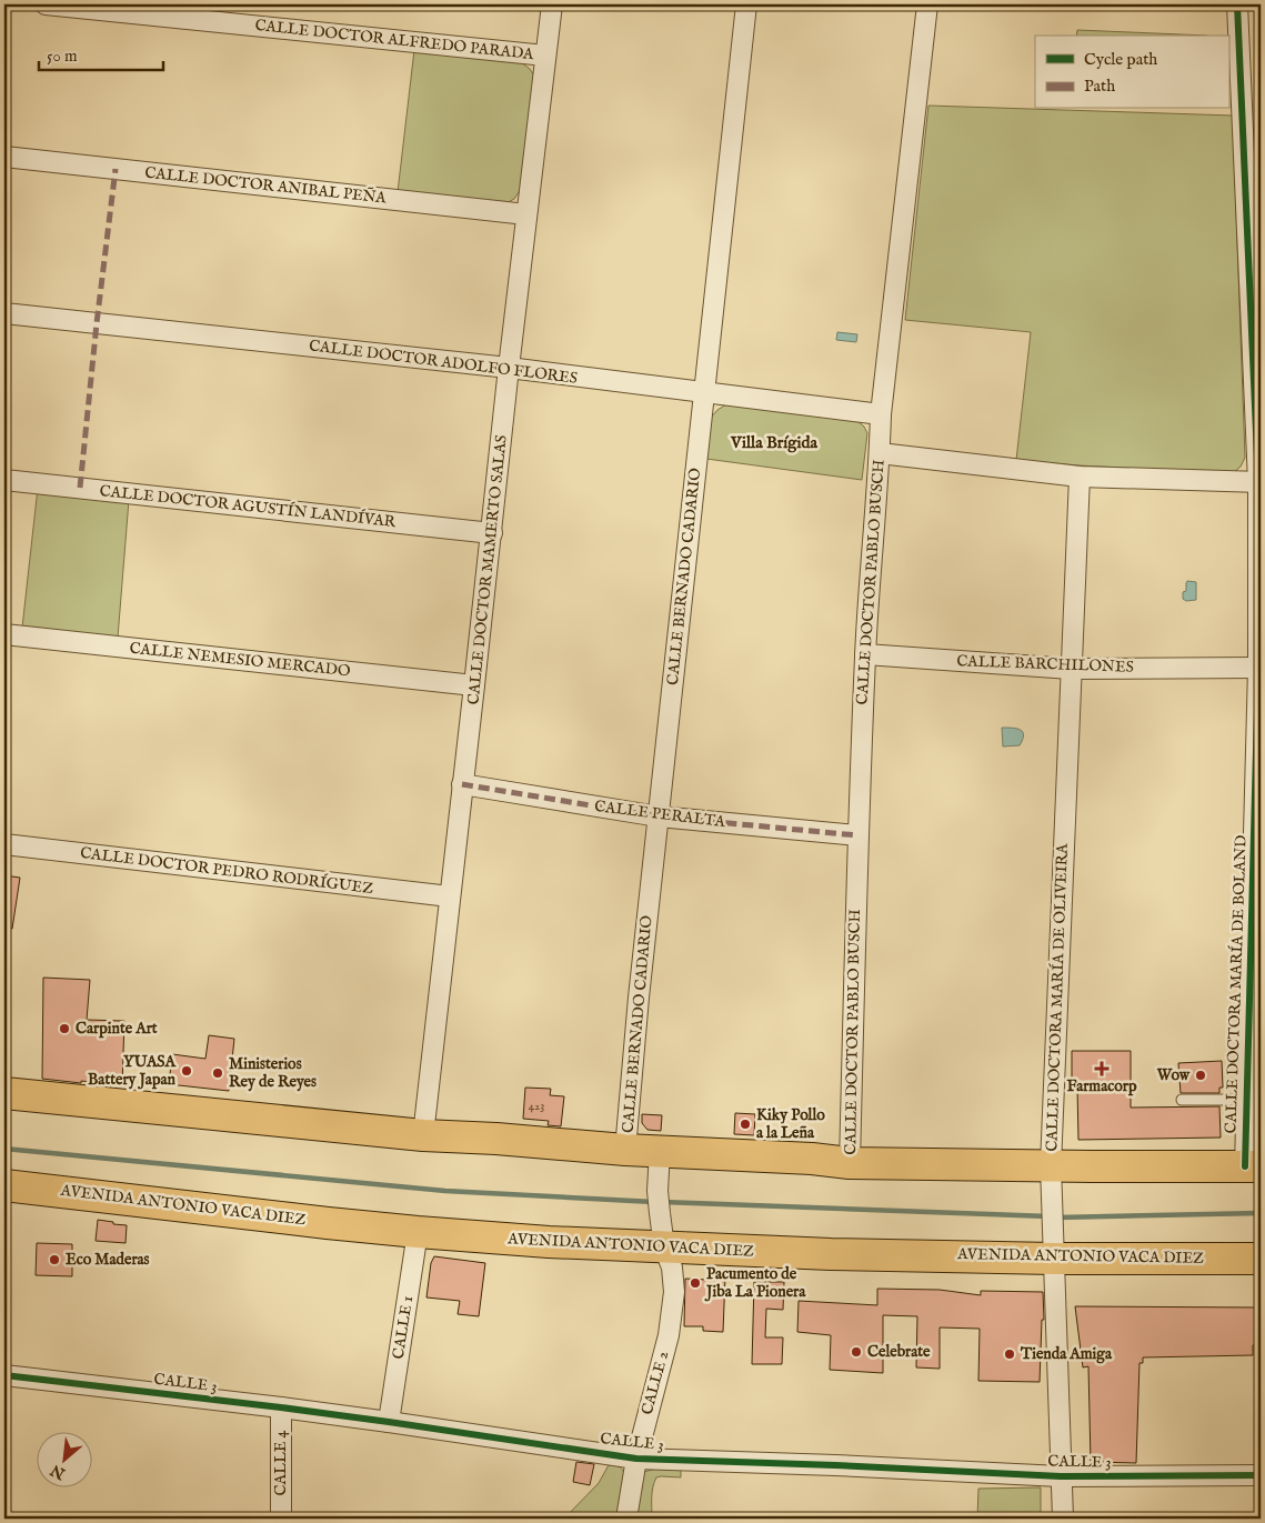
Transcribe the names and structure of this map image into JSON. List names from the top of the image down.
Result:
{
  "streets": {
    "highway": ["AVENIDA ANTONIO VACA DIEZ"],
    "street": [
      "CALLE DOCTOR ALFREDO PARADA",
      "CALLE DOCTOR ANIBAL PEÑA",
      "CALLE DOCTOR ADOLFO FLORES",
      "CALLE DOCTOR AGUSTÍN LANDÍVAR",
      "CALLE DOCTOR MAMERTO SALAS",
      "CALLE BERNADO CADARIO",
      "CALLE DOCTOR PABLO BUSCH",
      "CALLE NEMESIO MERCADO",
      "CALLE BARCHILONES",
      "CALLE PERALTA",
      "CALLE DOCTOR PEDRO RODRÍGUEZ",
      "CALLE DOCTORA MARÍA DE BOLAND",
      "CALLE DOCTORA MARÍA DE OLIVEIRA",
      "CALLE 1",
      "CALLE 3",
      "CALLE 2",
      "CALLE 4"
    ]
  },
  "crossings": [
    ["CALLE DOCTOR ALFREDO PARADA", "CALLE DOCTOR MAMERTO SALAS"],
    ["CALLE DOCTOR ANIBAL PEÑA", "CALLE DOCTOR MAMERTO SALAS"],
    ["CALLE DOCTOR ADOLFO FLORES", "CALLE DOCTOR MAMERTO SALAS"],
    ["CALLE DOCTOR ADOLFO FLORES", "CALLE BERNADO CADARIO"],
    ["CALLE DOCTOR ADOLFO FLORES", "CALLE DOCTOR PABLO BUSCH"],
    ["CALLE DOCTOR AGUSTÍN LANDÍVAR", "CALLE DOCTOR MAMERTO SALAS"],
    ["CALLE DOCTOR MAMERTO SALAS", "CALLE NEMESIO MERCADO"],
    ["CALLE DOCTOR MAMERTO SALAS", "CALLE PERALTA"],
    ["CALLE DOCTOR MAMERTO SALAS", "CALLE DOCTOR PEDRO RODRÍGUEZ"],
    ["CALLE BERNADO CADARIO", "CALLE PERALTA"],
    ["CALLE DOCTOR PABLO BUSCH", "CALLE BARCHILONES"],
    ["CALLE DOCTOR PABLO BUSCH", "CALLE PERALTA"],
    ["CALLE BARCHILONES", "CALLE DOCTORA MARÍA DE BOLAND"],
    ["CALLE BARCHILONES", "CALLE DOCTORA MARÍA DE OLIVEIRA"],
    ["CALLE DOCTORA MARÍA DE OLIVEIRA", "AVENIDA ANTONIO VACA DIEZ"],
    ["CALLE DOCTORA MARÍA DE OLIVEIRA", "CALLE 3"],
    ["AVENIDA ANTONIO VACA DIEZ", "CALLE 1"],
    ["AVENIDA ANTONIO VACA DIEZ", "CALLE 2"],
    ["CALLE 1", "CALLE 3"],
    ["CALLE 3", "CALLE 2"],
    ["CALLE 3", "CALLE 4"]
  ],
  "districts": ["Villa Brígida"],
  "places": {
    "other": [
      "Carpinte Art",
      "YUASA Battery Japan",
      "Ministerios Rey de Reyes",
      "Wow",
      "Kiky Pollo a la Leña",
      "Eco Maderas",
      "Pacumento de Jiba La Pionera",
      "Celebrate",
      "Tienda Amiga"
    ],
    "health": ["Farmacorp"]
  },
  "house_numbers": ["423"],
  "legend": ["Cycle path", "Path"],
  "scale_bar": "50 m",
  "north": "bottom left"
}
